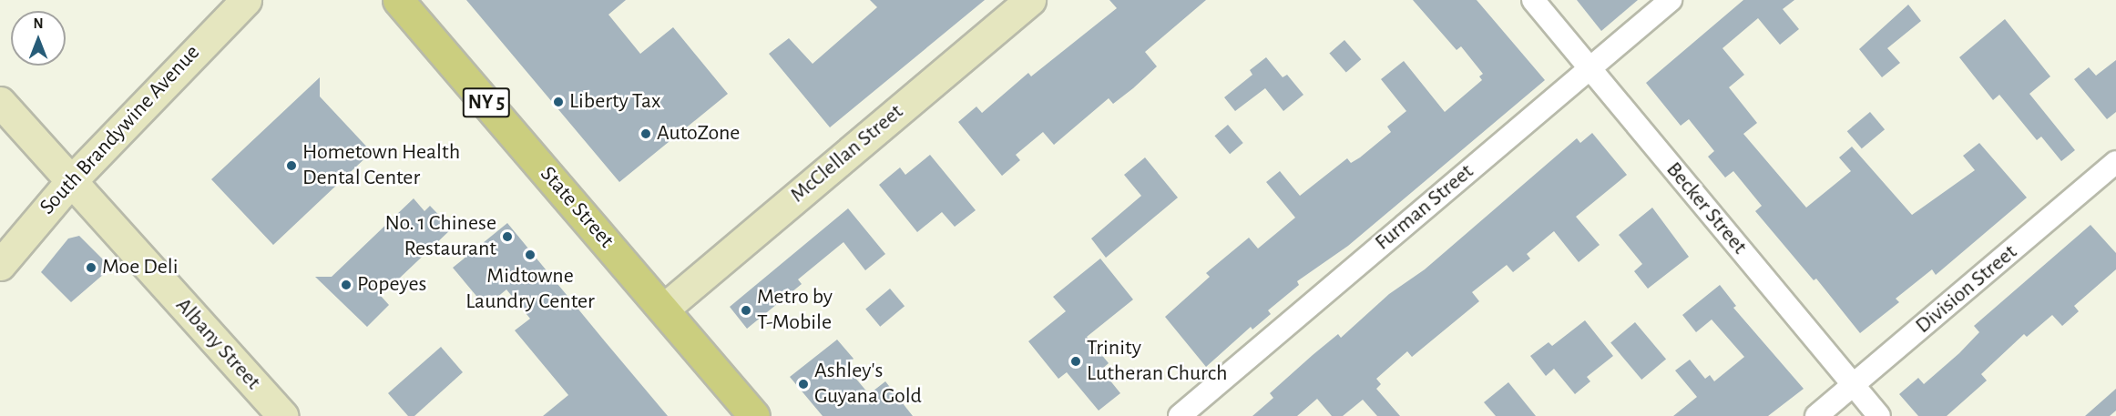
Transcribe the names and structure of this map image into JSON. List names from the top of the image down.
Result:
{
  "streets": {
    "main road": ["NY 5", "State Street"],
    "street": [
      "South Brandywine Avenue",
      "McClellan Street",
      "Furman Street",
      "Becker Street",
      "Division Street",
      "Albany Street"
    ]
  },
  "crossings": [
    ["South Brandywine Avenue", "Albany Street"],
    ["McClellan Street", "State Street"],
    ["Furman Street", "Becker Street"],
    ["Becker Street", "Division Street"]
  ],
  "places": [
    "Liberty Tax",
    "AutoZone",
    "Hometown Health Dental Center",
    "No. 1 Chinese Restaurant",
    "Midtowne Laundry Center",
    "Moe Deli",
    "Popeyes",
    "Metro by T-Mobile",
    "Trinity Lutheran Church",
    "Ashley's Guyana Gold"
  ],
  "north": "top"
}
